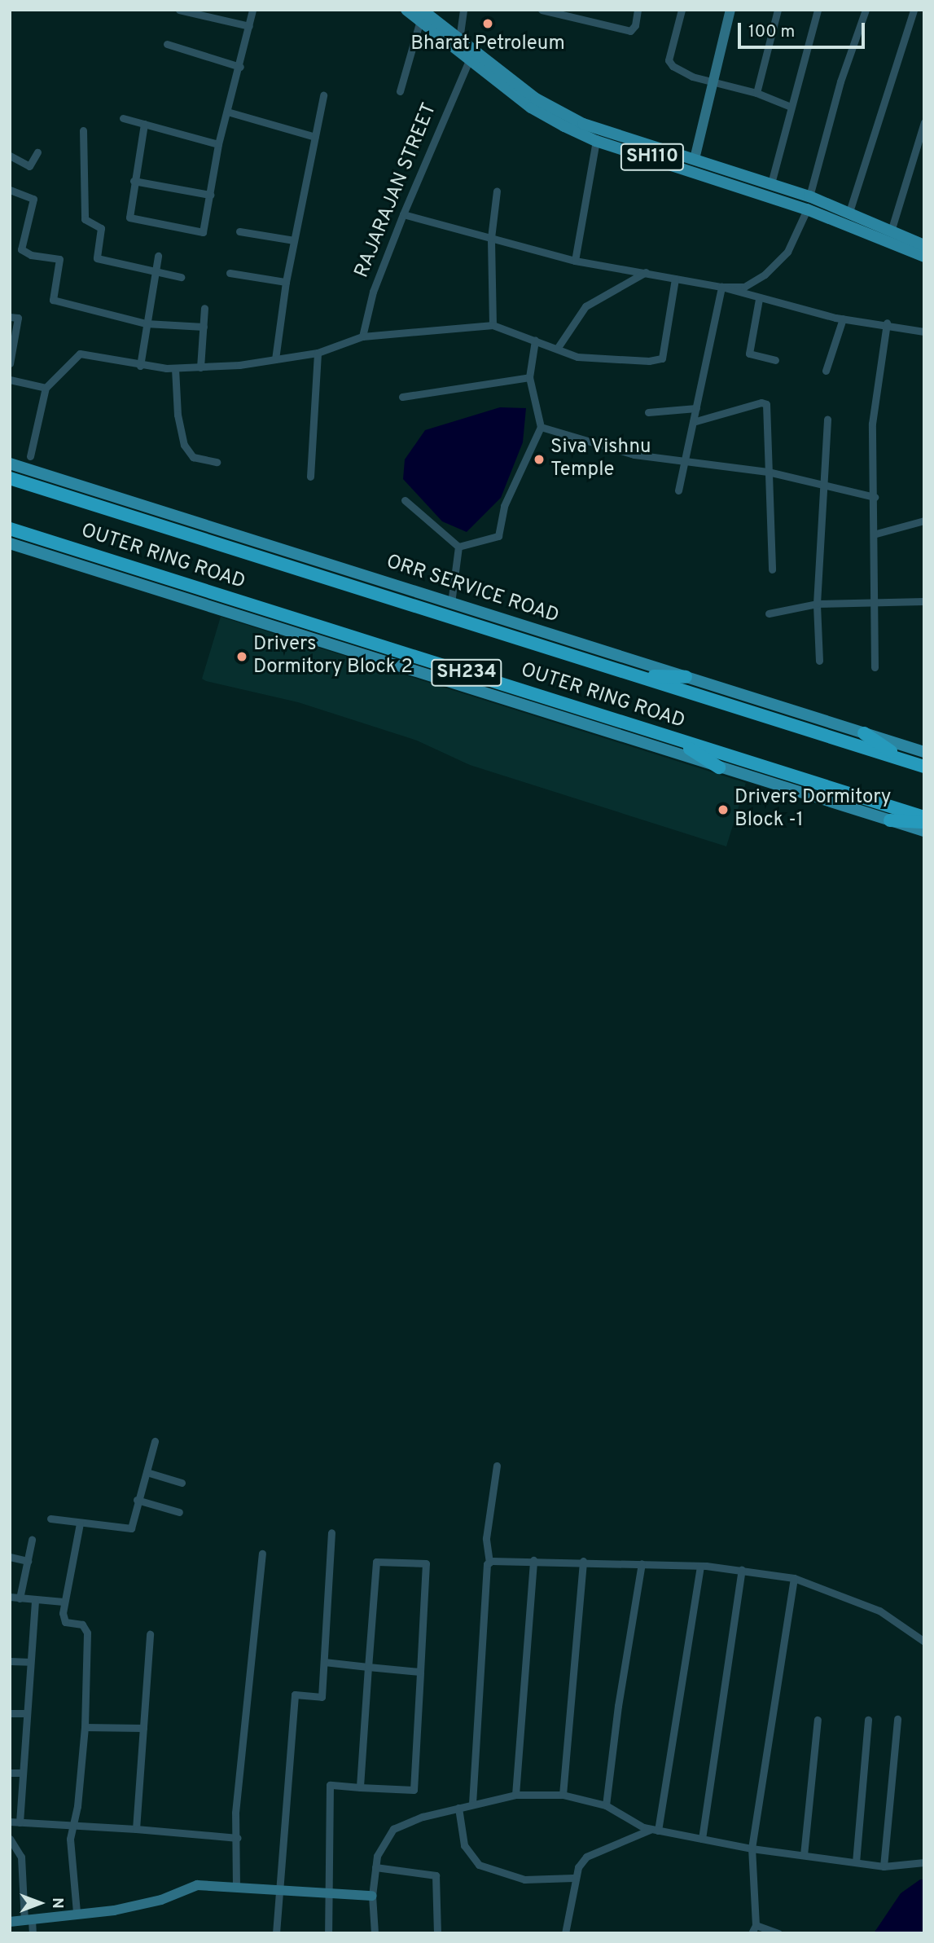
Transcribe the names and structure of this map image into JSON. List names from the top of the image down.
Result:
{
  "streets": {
    "highway": ["OUTER RING ROAD", "SH234"],
    "main road": ["SH110", "ORR SERVICE ROAD"],
    "street": ["RAJARAJAN STREET"]
  },
  "crossings": [
    ["SH110", "RAJARAJAN STREET"]
  ],
  "places": [
    "Bharat Petroleum",
    "Siva Vishnu Temple",
    "Drivers Dormitory Block 2",
    "Drivers Dormitory Block -1"
  ],
  "scale_bar": "100 m",
  "north": "right"
}
